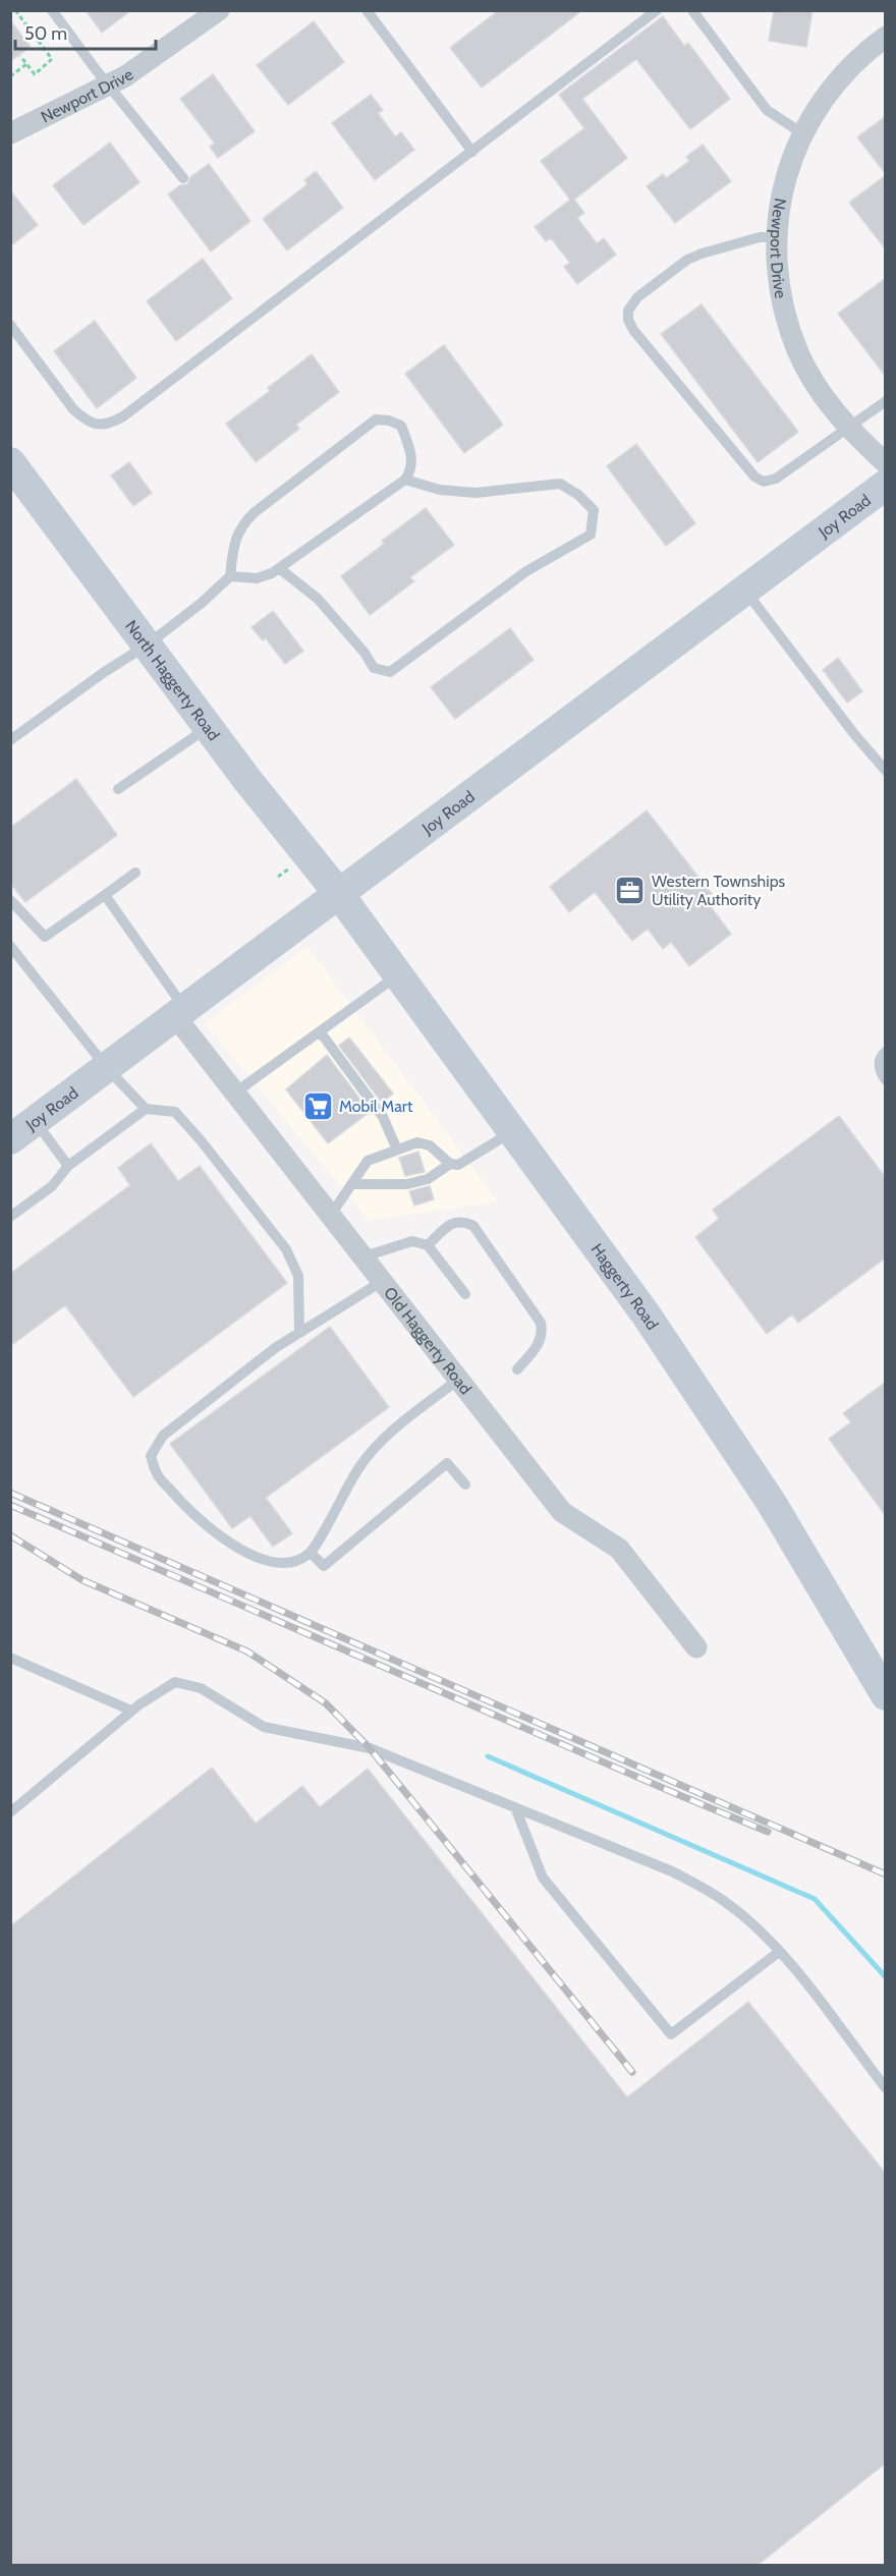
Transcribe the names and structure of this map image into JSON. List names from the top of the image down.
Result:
{
  "streets": {
    "main road": ["Joy Road", "North Haggerty Road", "Haggerty Road"],
    "street": ["Newport Drive", "Old Haggerty Road"]
  },
  "crossings": [
    ["Joy Road", "North Haggerty Road"],
    ["Joy Road", "Haggerty Road"],
    ["Joy Road", "Old Haggerty Road"],
    ["North Haggerty Road", "Haggerty Road"]
  ],
  "places": {
    "office": ["Western Townships Utility Authority"],
    "supermarket": ["Mobil Mart"]
  },
  "scale_bar": "50 m"
}
